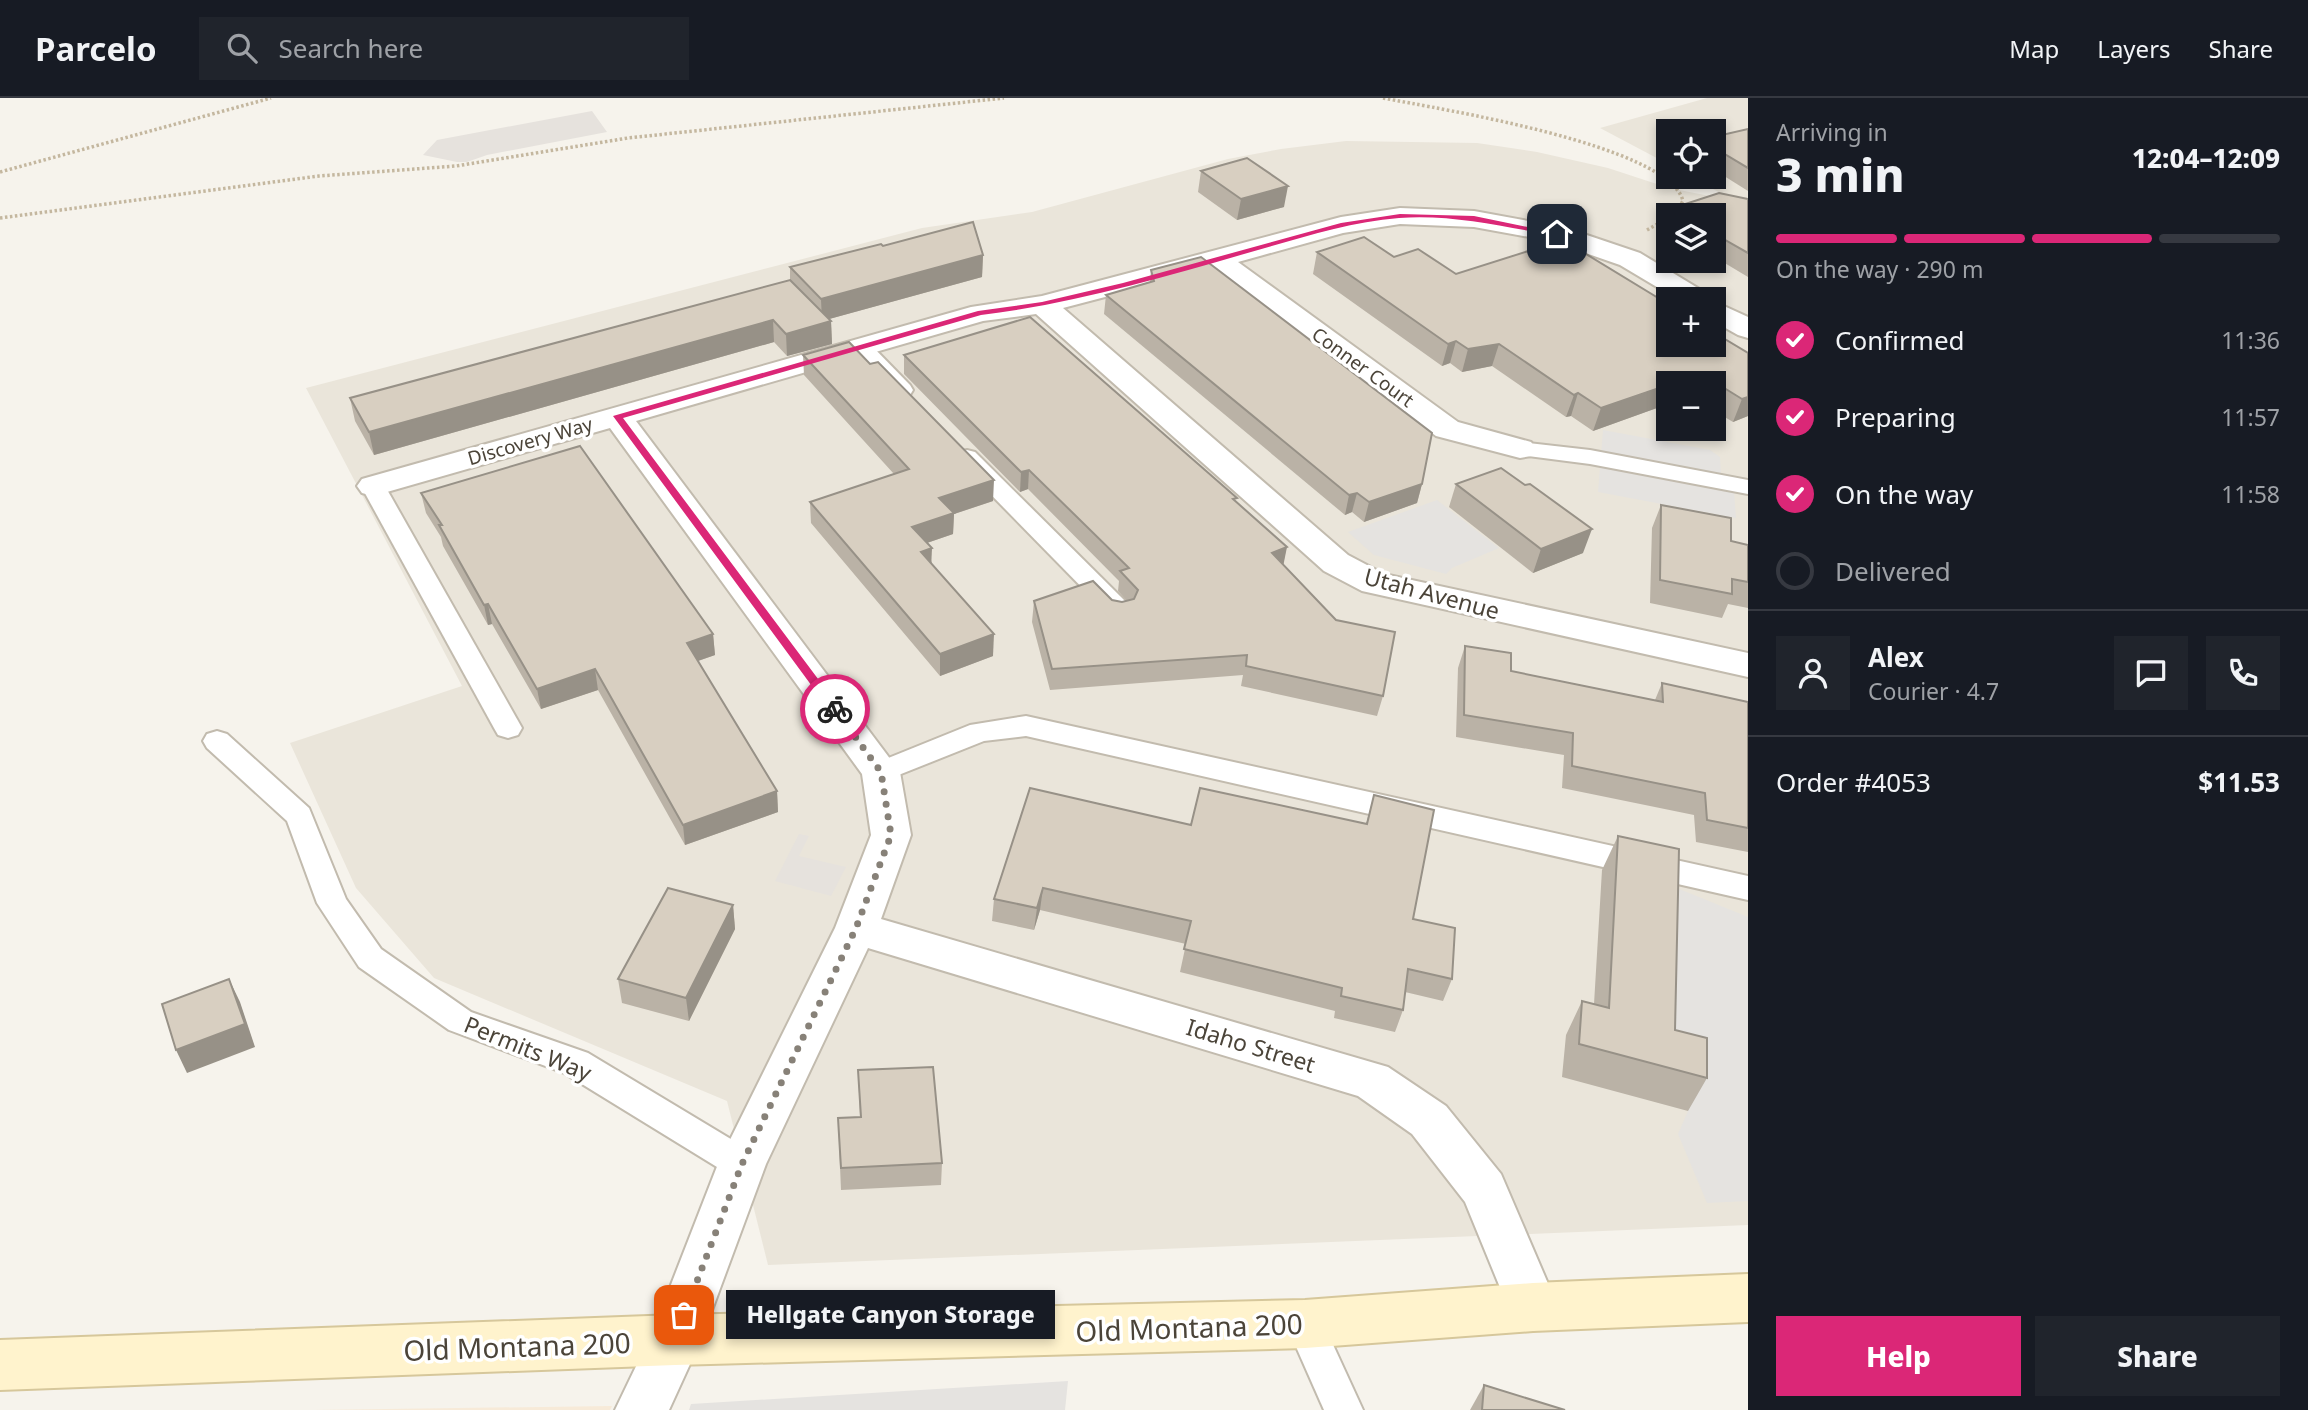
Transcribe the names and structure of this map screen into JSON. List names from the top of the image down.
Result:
{
  "streets": {
    "main road": ["Old Montana 200"],
    "street": [
      "Conner Court",
      "Discovery Way",
      "Utah Avenue",
      "Idaho Street"
    ],
    "lane": ["Permits Way"]
  },
  "crossings": [
    ["Conner Court", "Discovery Way"],
    ["Discovery Way", "Utah Avenue"],
    ["Idaho Street", "Old Montana 200"]
  ],
  "places": ["Hellgate Canyon Storage"],
  "page": {
    "header": "Parcelo",
    "search": "Search here",
    "nav": ["Map", "Layers", "Share"],
    "heading": ["3 min", "Arriving in", "12:04–12:09"],
    "panel": [
      "Alex",
      "Courier · 4.7",
      "Order #4053",
      "$11.53"
    ],
    "map_buttons": ["+", "−"],
    "bar": "On the way · 290 m",
    "list": [
      ["Confirmed", "11:36"],
      ["Preparing", "11:57"],
      ["On the way", "11:58"],
      "Delivered"
    ],
    "bubble": "Hellgate Canyon Storage",
    "buttons": ["Help", "Share"]
  }
}
